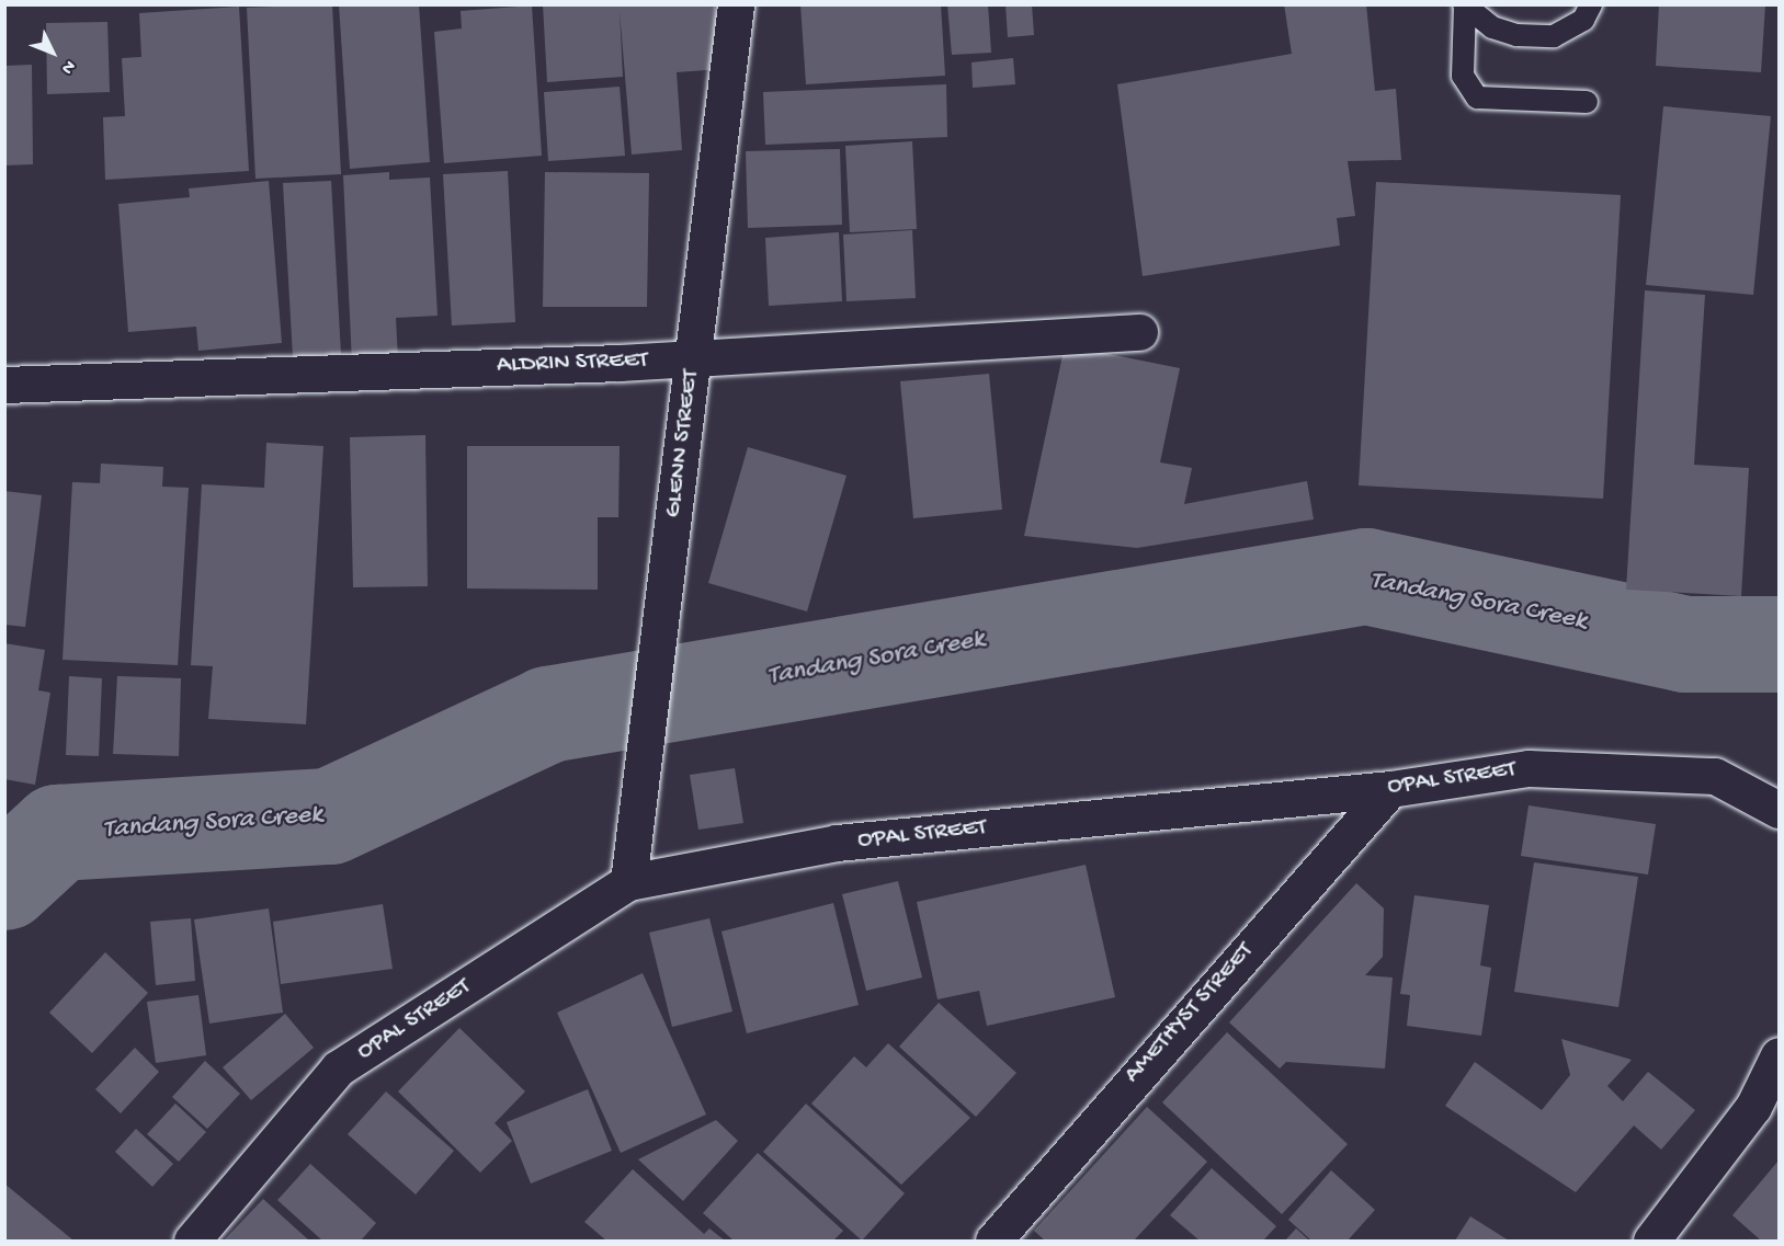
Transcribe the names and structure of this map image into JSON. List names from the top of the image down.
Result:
{
  "streets": {
    "street": [
      "ALDRIN STREET",
      "GLENN STREET",
      "OPAL STREET",
      "AMETHYST STREET"
    ]
  },
  "crossings": [
    ["ALDRIN STREET", "GLENN STREET"],
    ["GLENN STREET", "OPAL STREET"],
    ["OPAL STREET", "AMETHYST STREET"]
  ],
  "water": ["Tandang Sora Creek"],
  "north": "bottom right"
}
